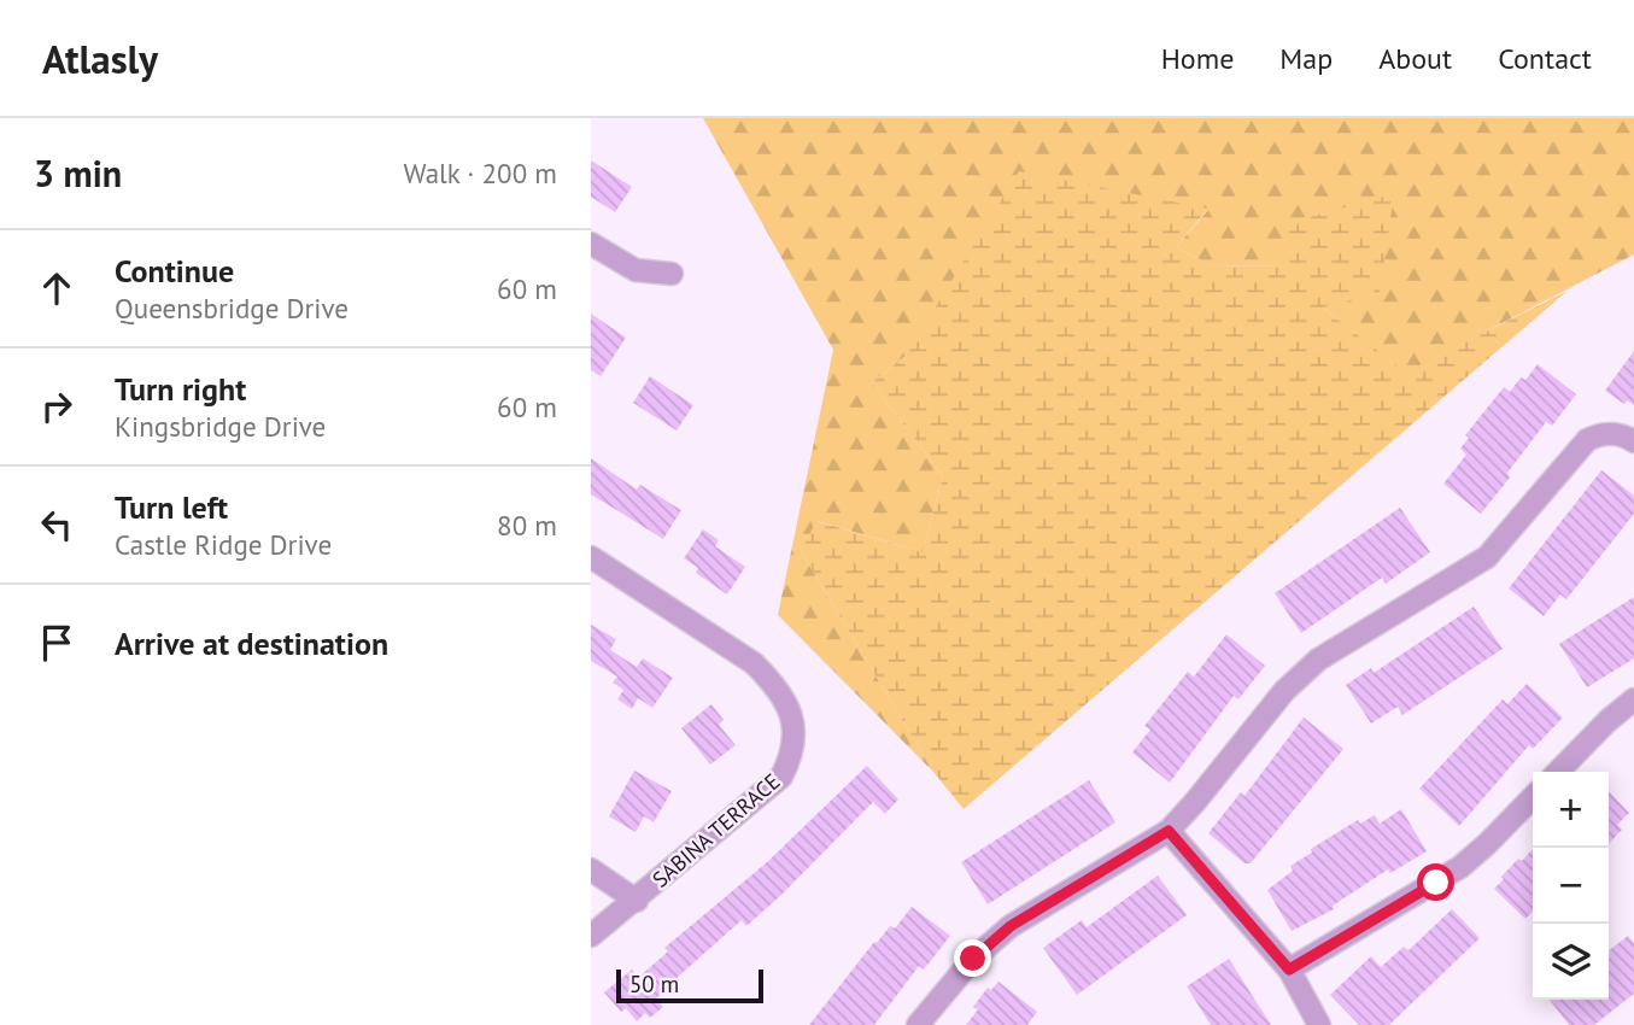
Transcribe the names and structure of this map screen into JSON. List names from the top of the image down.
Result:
{
  "streets": {
    "street": ["SABINA TERRACE"]
  },
  "scale_bar": "50 m",
  "page": {
    "header": "Atlasly",
    "nav": [
      "Home",
      "Map",
      "About",
      "Contact"
    ],
    "heading": ["3 min", "Walk · 200 m"],
    "list": [
      ["Continue", "Queensbridge Drive", "60 m"],
      ["Turn right", "Kingsbridge Drive", "60 m"],
      ["Turn left", "Castle Ridge Drive", "80 m"],
      "Arrive at destination"
    ],
    "map_buttons": ["+", "−"],
    "scale": "50 m"
  }
}
